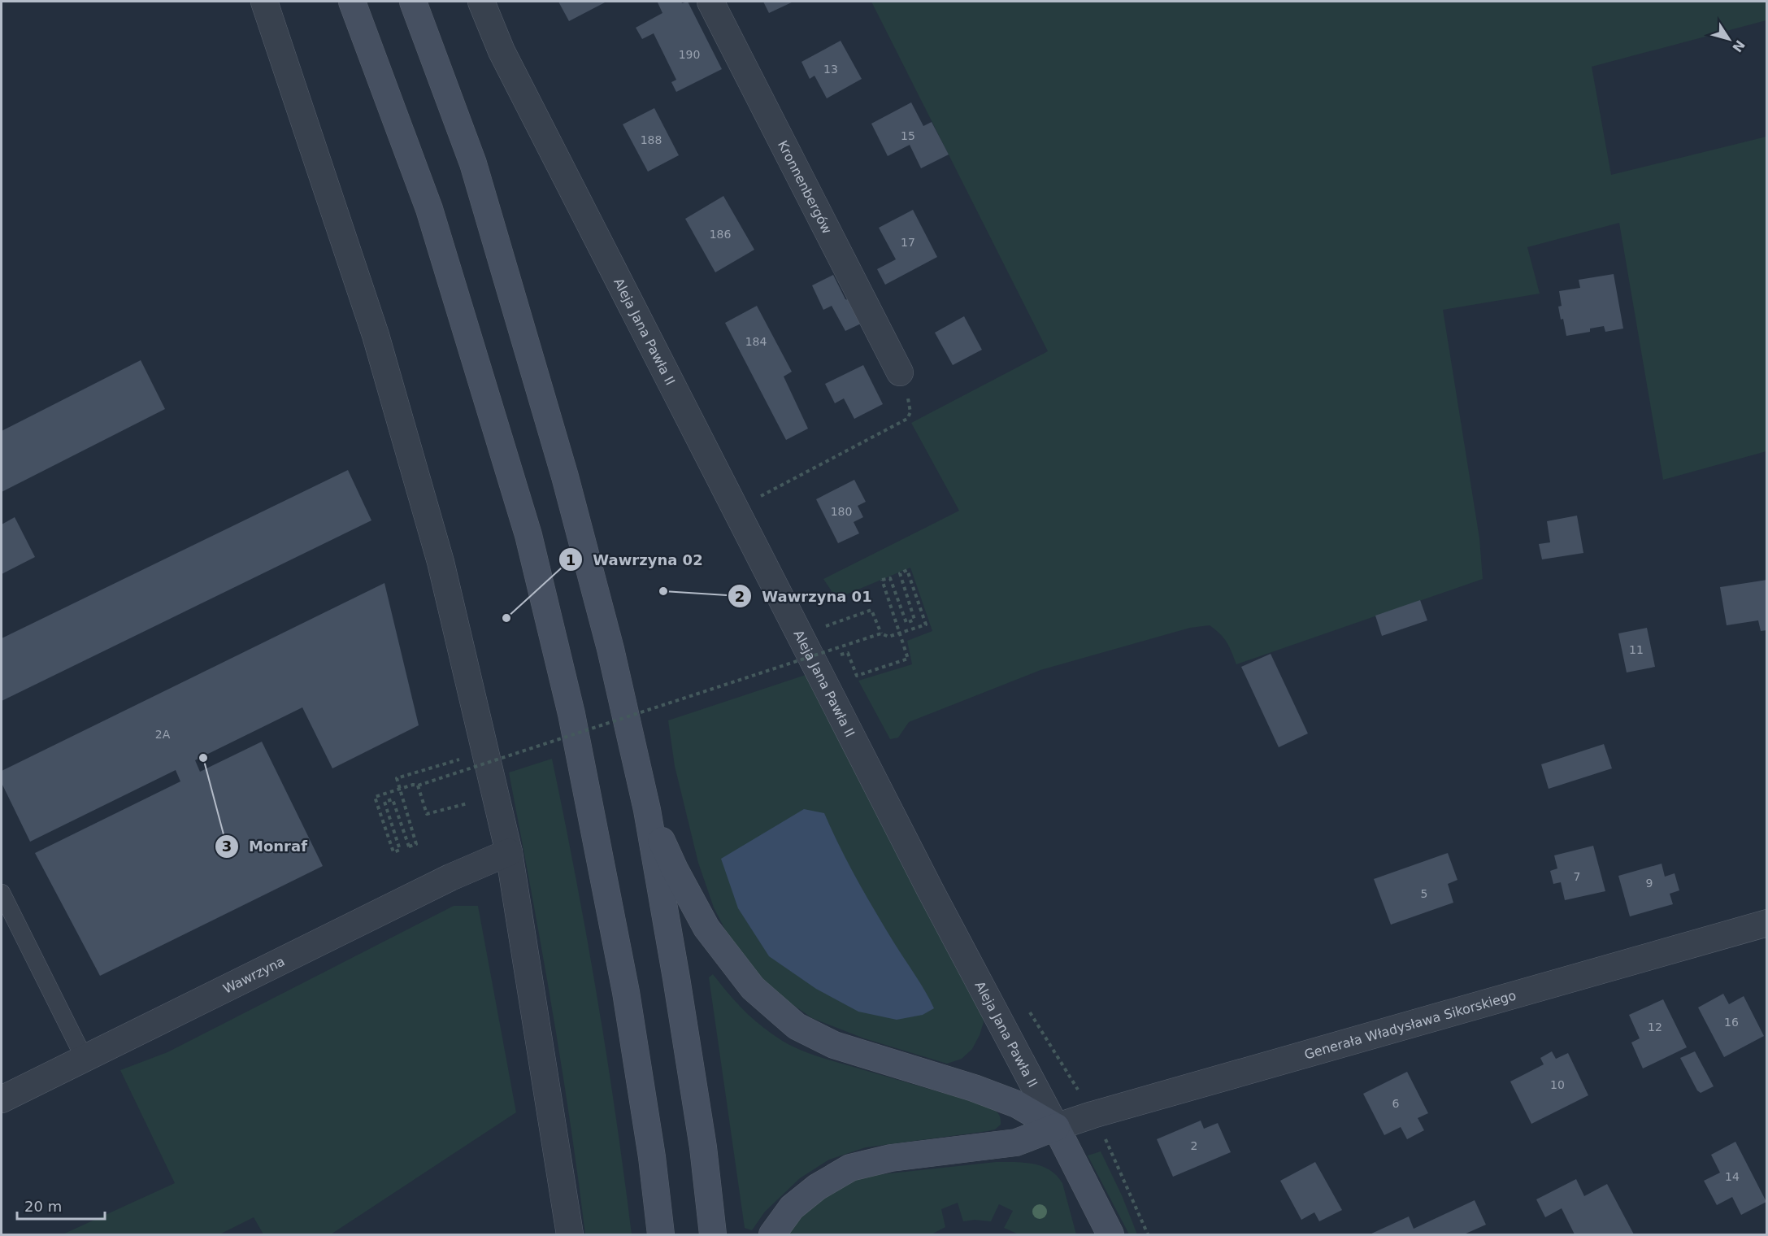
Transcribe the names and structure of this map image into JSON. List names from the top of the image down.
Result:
{
  "streets": {
    "main road": ["Aleja Jana Pawła II"],
    "street": ["Kronnenbergów", "Wawrzyna", "Generała Władysława Sikorskiego"]
  },
  "crossings": [
    ["Aleja Jana Pawła II", "Generała Władysława Sikorskiego"]
  ],
  "places": ["Wawrzyna 01", "Wawrzyna 02", "Monraf"],
  "house_numbers": [
    "190",
    "13",
    "15",
    "188",
    "186",
    "17",
    "184",
    "180",
    "11",
    "2A",
    "7",
    "9",
    "5",
    "16",
    "12",
    "10",
    "6",
    "2",
    "14"
  ],
  "scale_bar": "20 m",
  "north": "bottom right"
}
